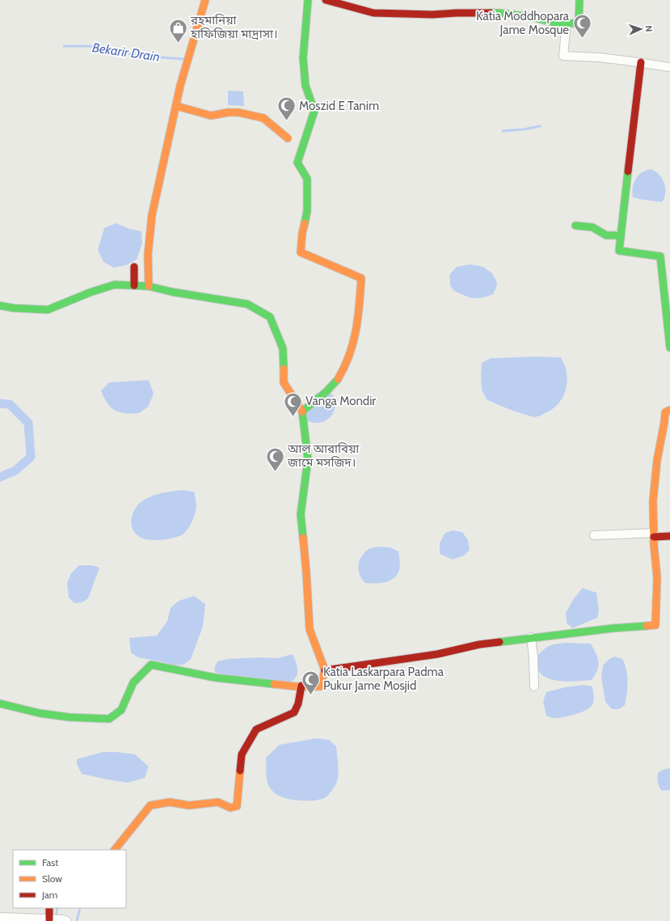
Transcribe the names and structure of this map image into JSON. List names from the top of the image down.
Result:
{
  "water": ["Bekarir Drain"],
  "places": {
    "mosque": [
      "Katia Moddhopara Jame Mosque",
      "Moszid E Tanim",
      "Vanga Mondir",
      "আল আরাবিয়া জামে মসজিদ।",
      "Katia Laskarpara Padma Pukur Jame Mosjid"
    ],
    "shop": ["রহমানিয়া হাফিজিয়া মাদ্রাসা।"]
  },
  "legend": ["Fast", "Slow", "Jam"],
  "north": "right"
}
